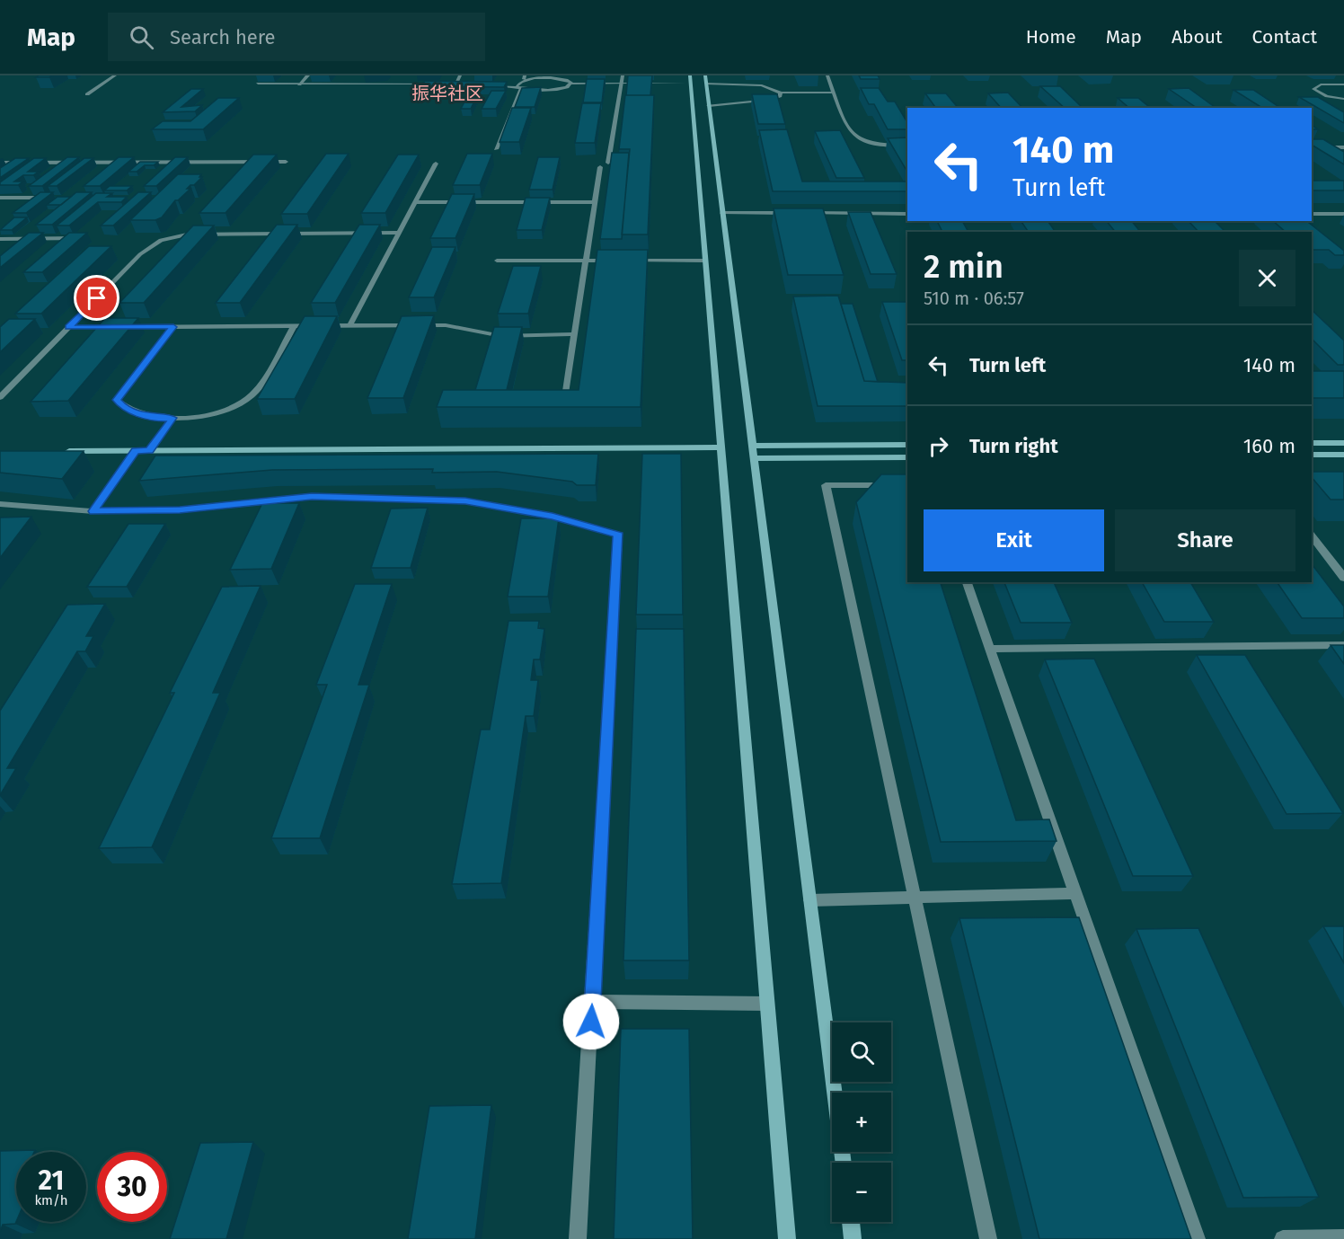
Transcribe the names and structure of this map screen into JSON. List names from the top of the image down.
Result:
{
  "districts": ["振华社区"],
  "page": {
    "header": "Map",
    "search": "Search here",
    "nav": [
      "Home",
      "Map",
      "About",
      "Contact"
    ],
    "turn": ["140 m", "Turn left"],
    "heading": ["2 min", "510 m · 06:57"],
    "list": [
      {
        "name": "Turn left",
        "value": "140 m"
      },
      {
        "name": "Turn right",
        "value": "160 m"
      }
    ],
    "buttons": ["Exit", "Share"],
    "map_buttons": ["+", "−"],
    "speed": "21 km/h",
    "limit": "30"
  }
}
